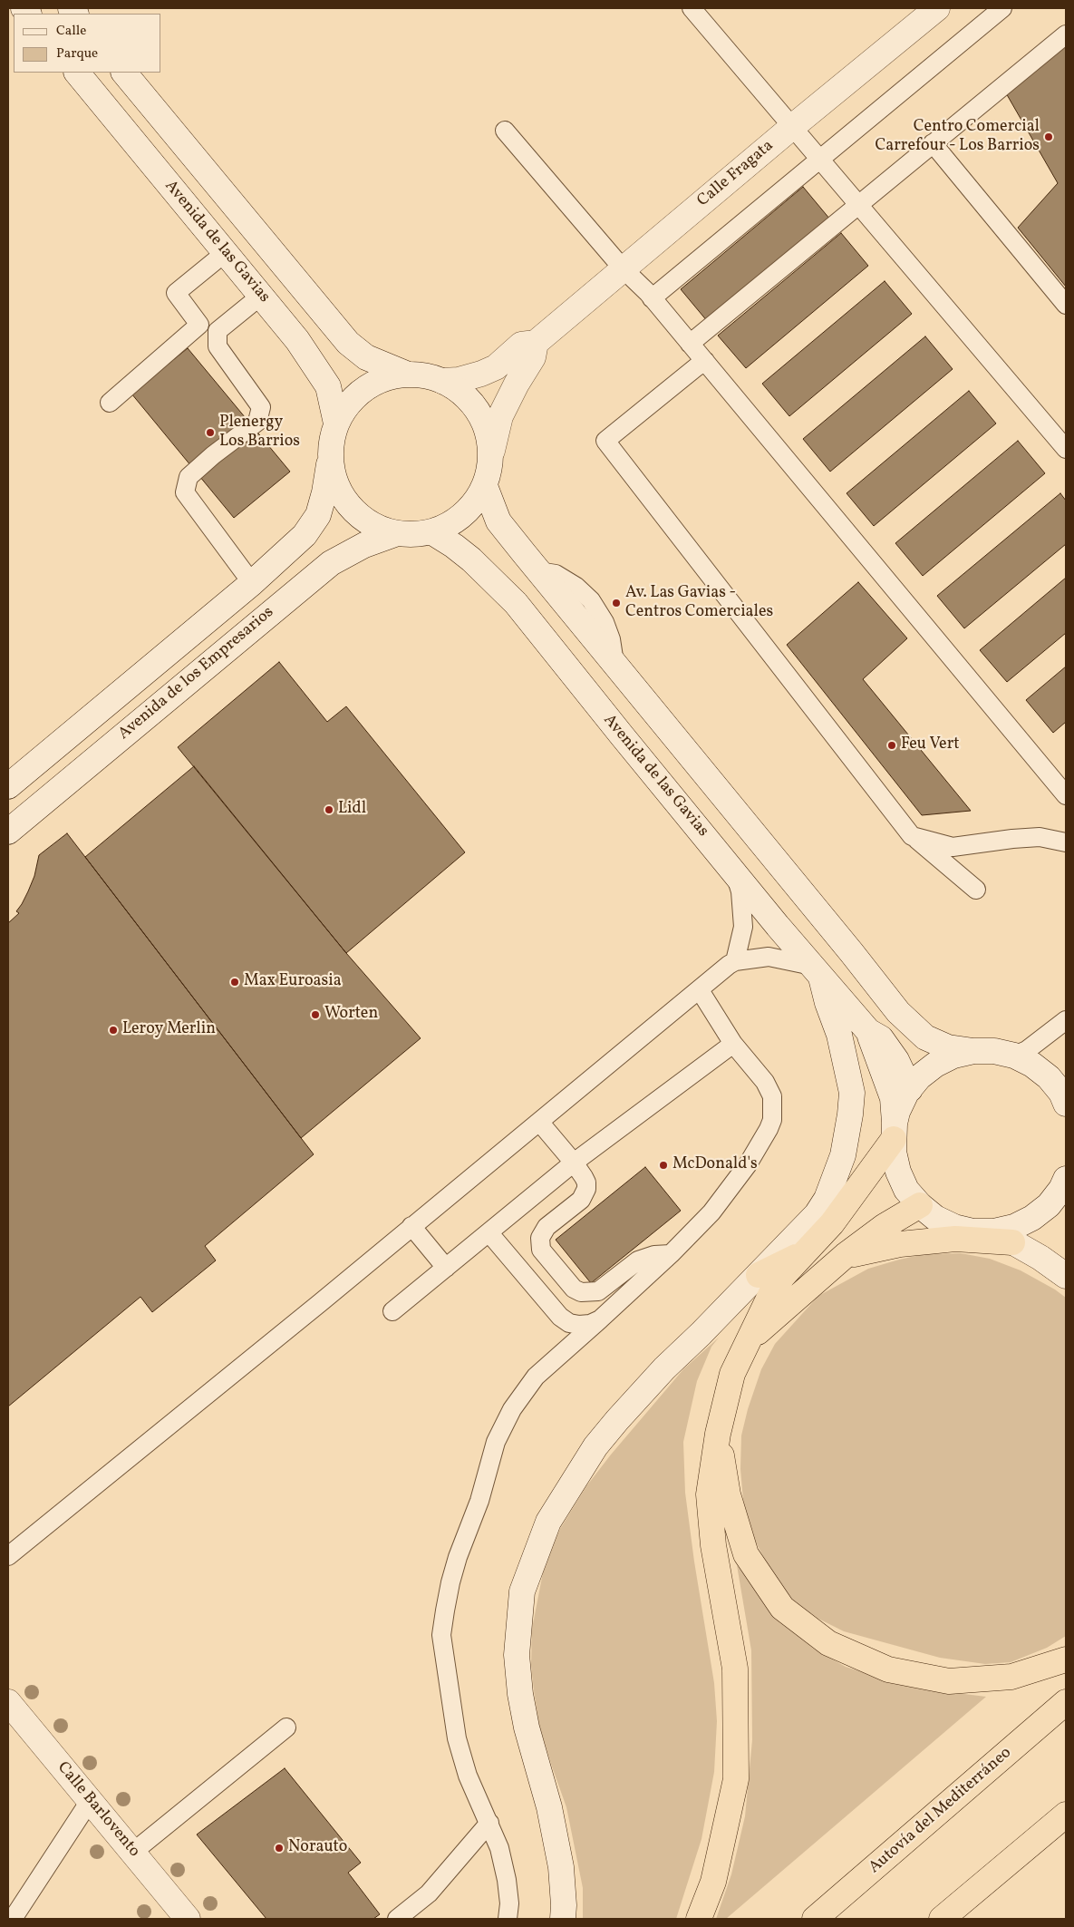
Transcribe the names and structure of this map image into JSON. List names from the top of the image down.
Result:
{
  "streets": {
    "highway": ["Autovía del Mediterráneo"],
    "street": [
      "Calle Fragata",
      "Avenida de las Gavias",
      "Avenida de los Empresarios",
      "Calle Barlovento"
    ]
  },
  "crossings": [
    ["Calle Fragata", "Avenida de las Gavias"],
    ["Calle Fragata", "Avenida de los Empresarios"],
    ["Avenida de las Gavias", "Avenida de los Empresarios"]
  ],
  "places": [
    "Centro Comercial Carrefour - Los Barrios",
    "Plenergy Los Barrios",
    "Av. Las Gavias - Centros Comerciales",
    "Feu Vert",
    "Lidl",
    "Max Euroasia",
    "Worten",
    "Leroy Merlin",
    "McDonald's",
    "Norauto"
  ],
  "legend": ["Calle", "Parque"]
}
